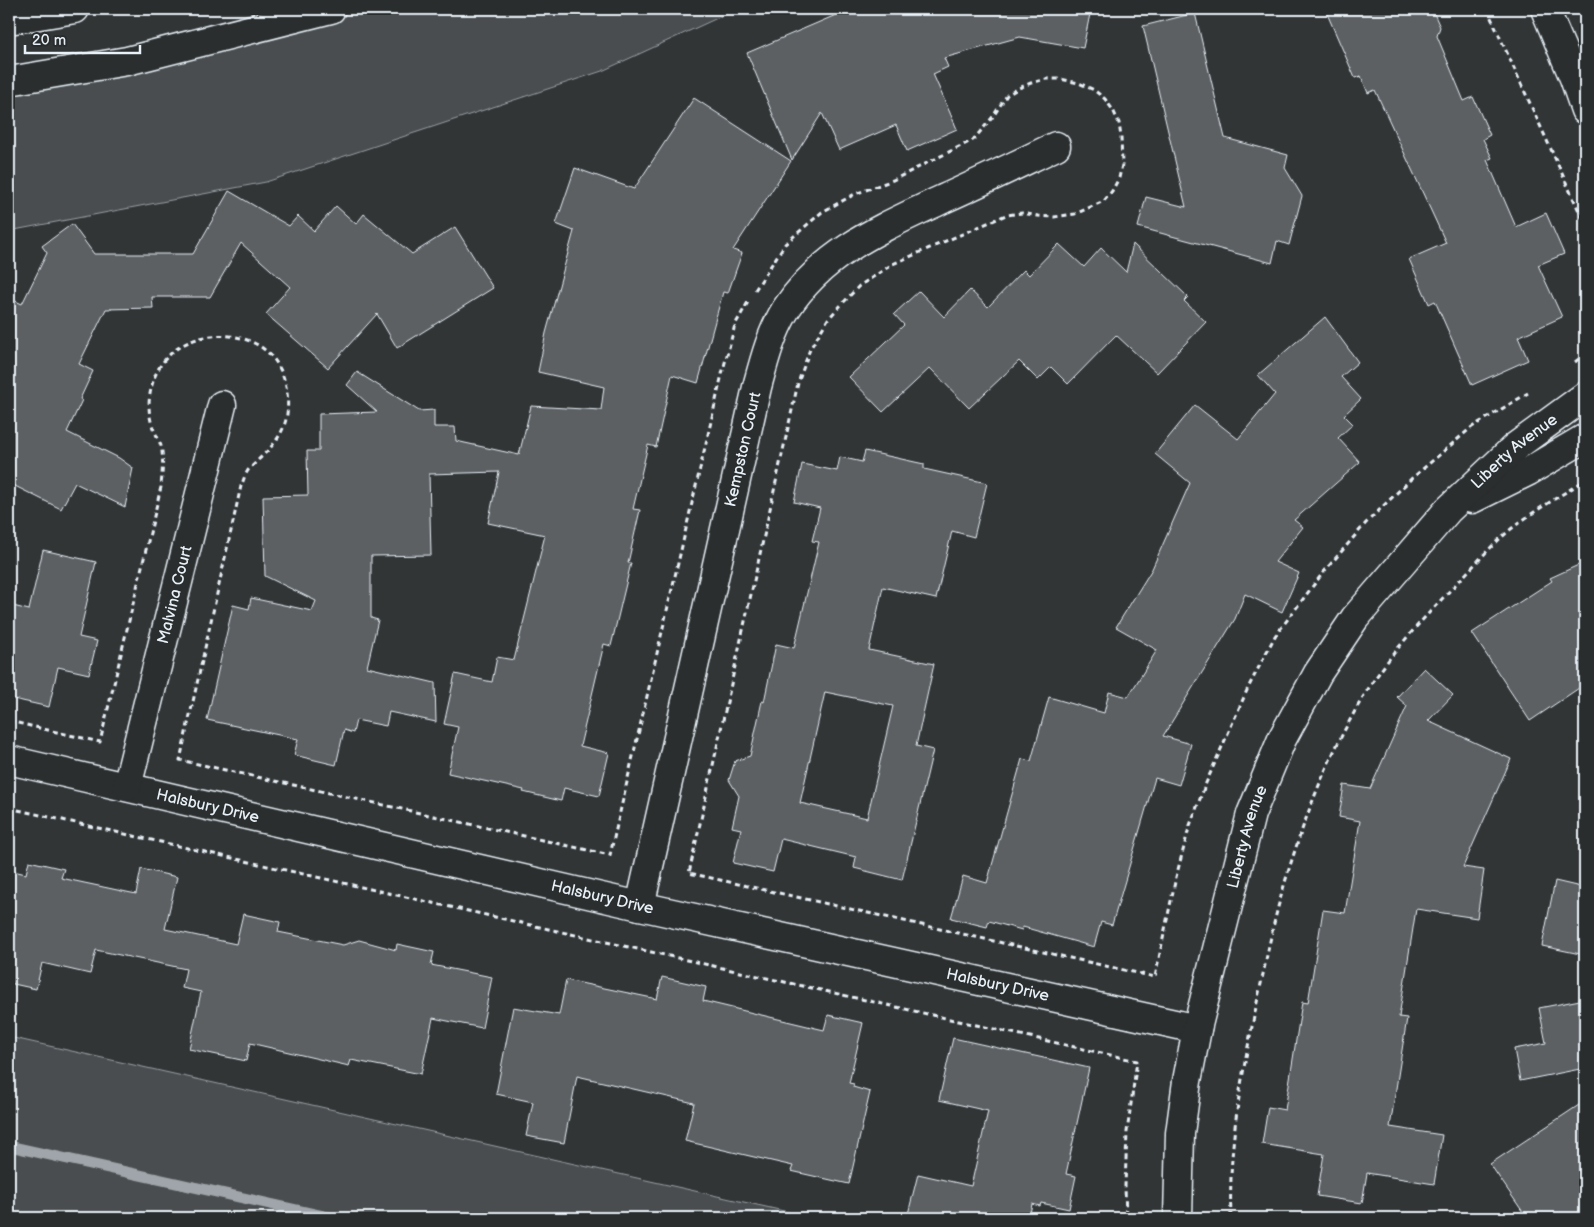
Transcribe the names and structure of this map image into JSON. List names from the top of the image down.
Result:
{
  "streets": {
    "street": [
      "Kempston Court",
      "Liberty Avenue",
      "Malvina Court",
      "Halsbury Drive"
    ]
  },
  "crossings": [
    ["Kempston Court", "Halsbury Drive"],
    ["Liberty Avenue", "Halsbury Drive"],
    ["Malvina Court", "Halsbury Drive"]
  ],
  "scale_bar": "20 m"
}
